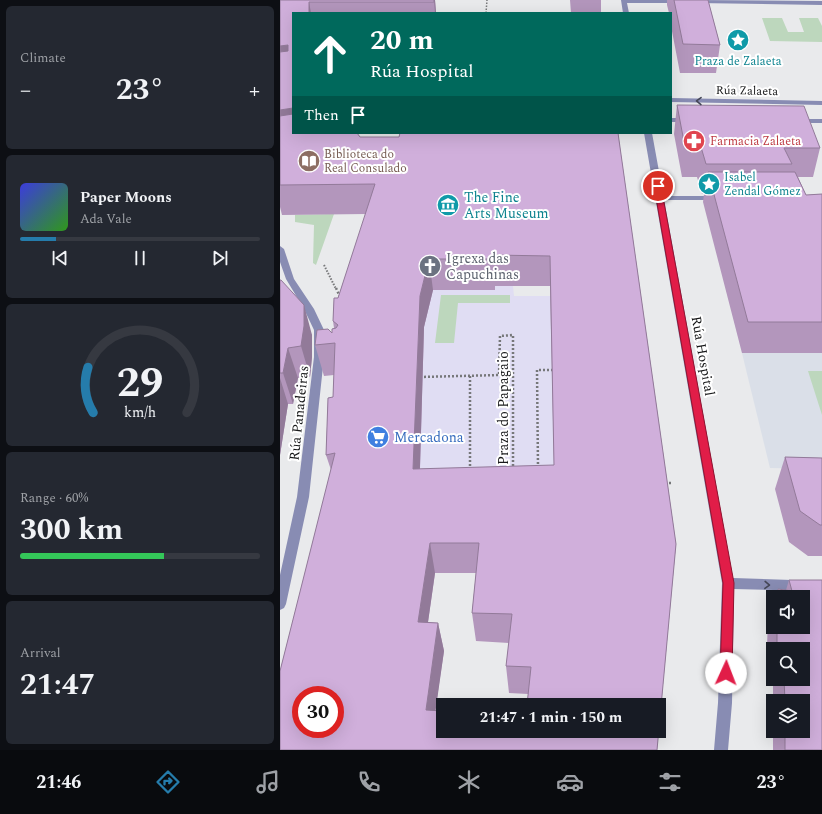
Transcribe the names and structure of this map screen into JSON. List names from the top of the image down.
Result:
{
  "streets": {
    "street": ["Rúa Zalaeta", "Rúa Hospital", "Rúa Panadeiras"],
    "path": ["Praza do Papagaio"]
  },
  "places": {
    "place": ["Praza de Zalaeta", "Isabel Zendal Gómez"],
    "pharmacy": ["Farmacia Zalaeta"],
    "library": ["Biblioteca do Real Consulado"],
    "museum": ["The Fine Arts Museum"],
    "church": ["Igrexa das Capuchinas"],
    "supermarket": ["Mercadona"]
  },
  "page": {
    "tile": [
      "Climate",
      ["Range · 60%", "300 km"],
      ["Arrival", "21:47"]
    ],
    "turn": ["20 m", "Rúa Hospital"],
    "heat": ["−", "23°", "+"],
    "then": "Then",
    "song": ["Paper Moons", "Ada Vale"],
    "limit": "30",
    "trip": "21:47 · 1 min · 150 m",
    "tabs": ["21:46", "23°"],
    "gauge": ["29", "km/h"]
  }
}
